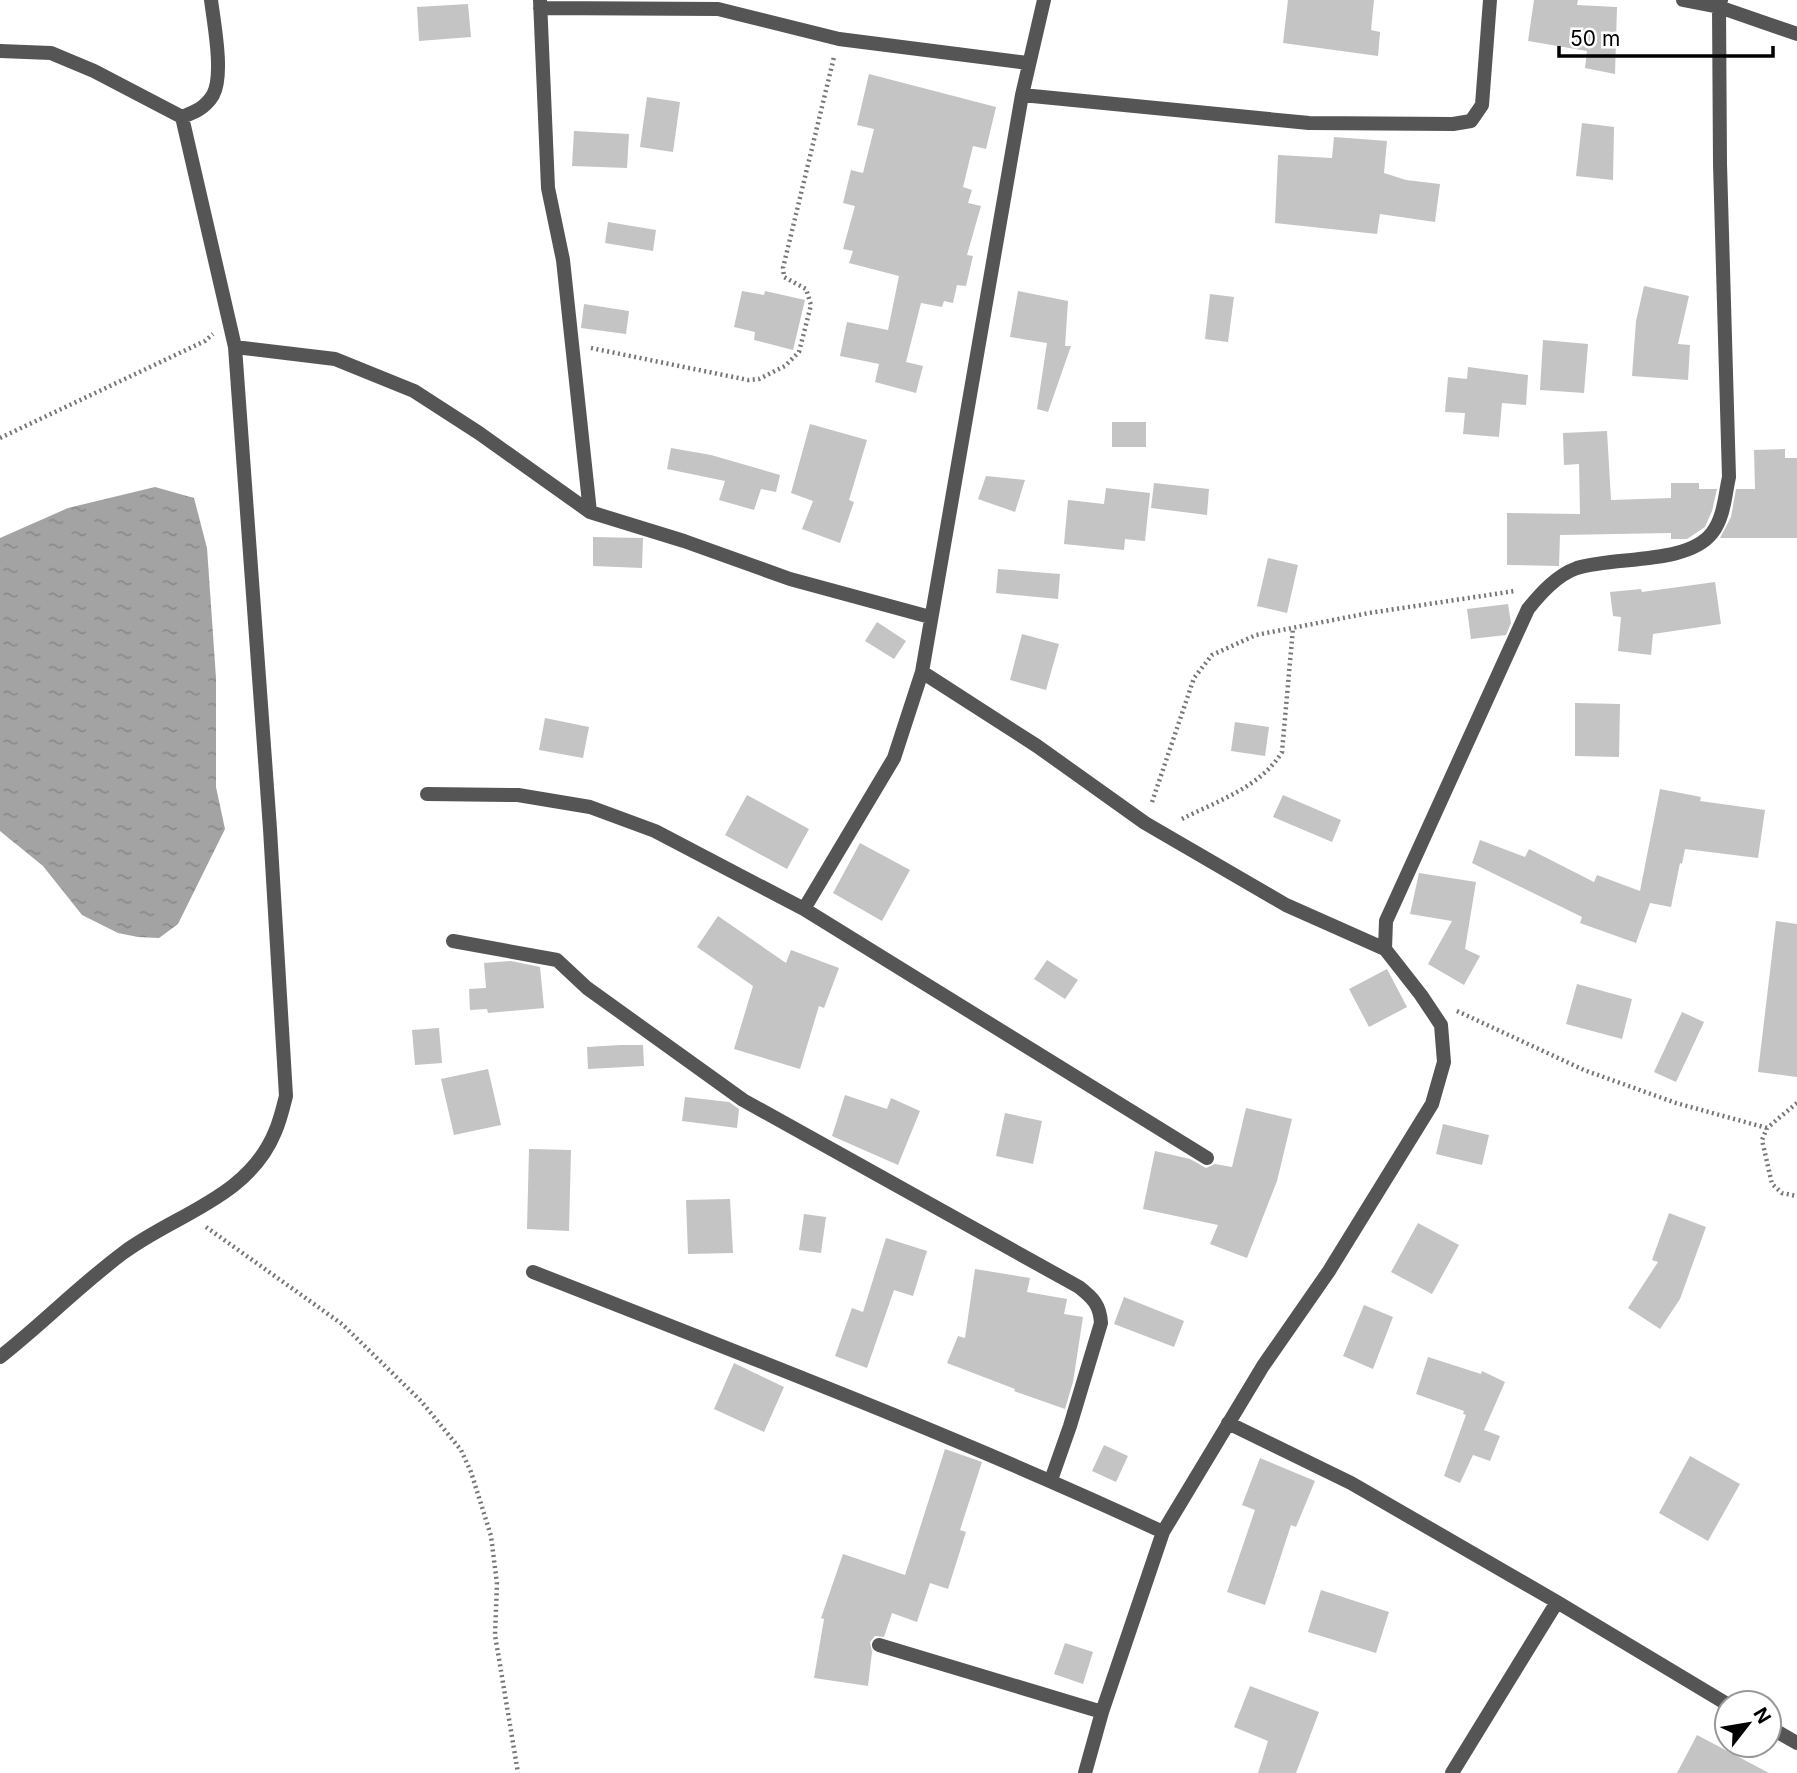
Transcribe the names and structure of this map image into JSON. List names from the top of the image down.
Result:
{
  "scale_bar": "50 m",
  "north": "top right"
}
